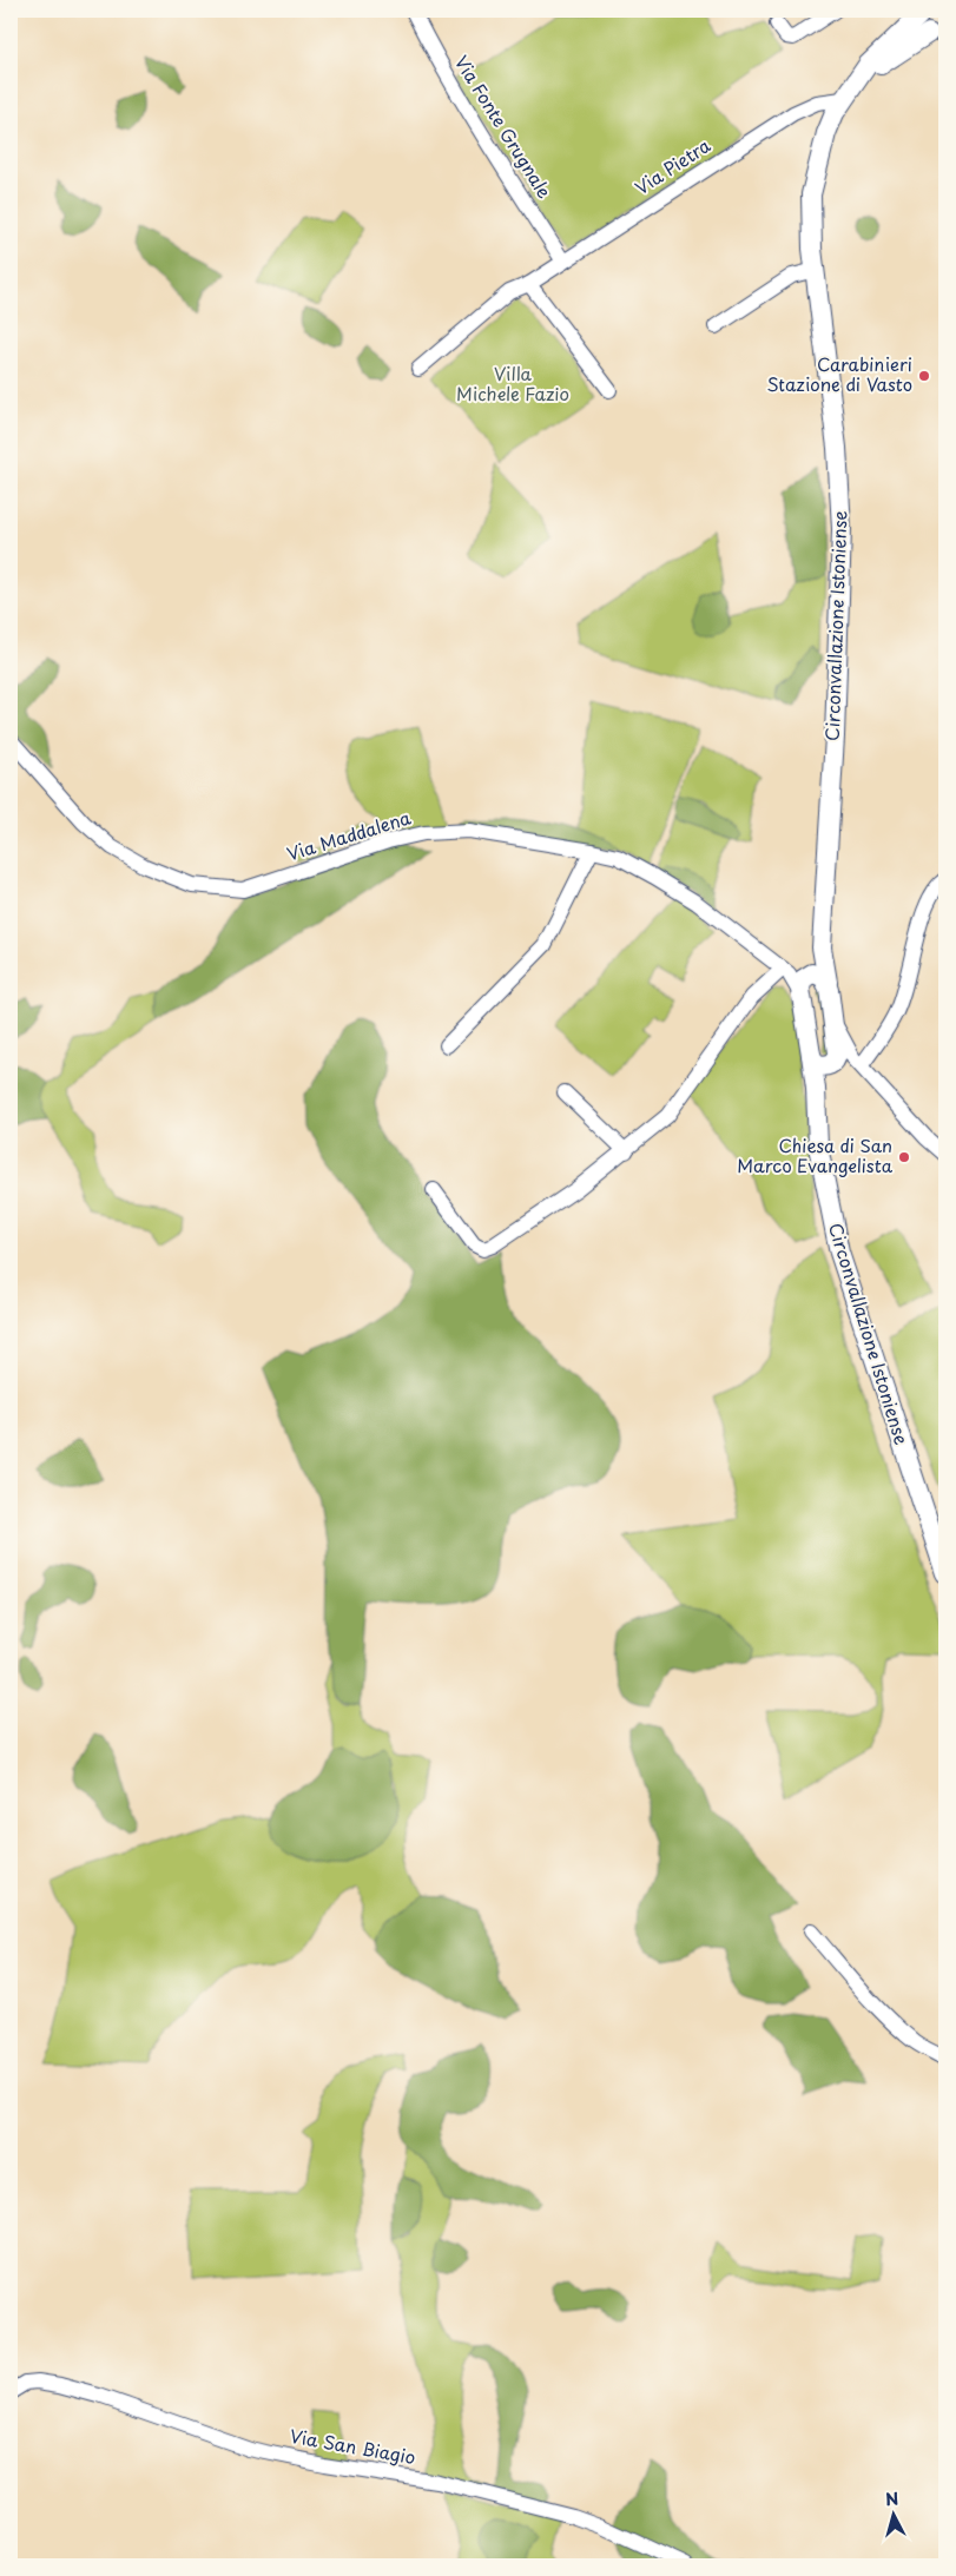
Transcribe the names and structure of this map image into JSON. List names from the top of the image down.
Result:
{
  "streets": {
    "main road": ["Circonvallazione Istoniense"],
    "street": [
      "Via Fonte Grugnale",
      "Via Pietra",
      "Via Maddalena",
      "Via San Biagio"
    ]
  },
  "crossings": [
    ["Via Fonte Grugnale", "Via Pietra"],
    ["Via Pietra", "Circonvallazione Istoniense"],
    ["Circonvallazione Istoniense", "Via Maddalena"]
  ],
  "parks": ["Villa Michele Fazio"],
  "places": ["Carabinieri Stazione di Vasto", "Chiesa di San Marco Evangelista"],
  "north": "top"
}
